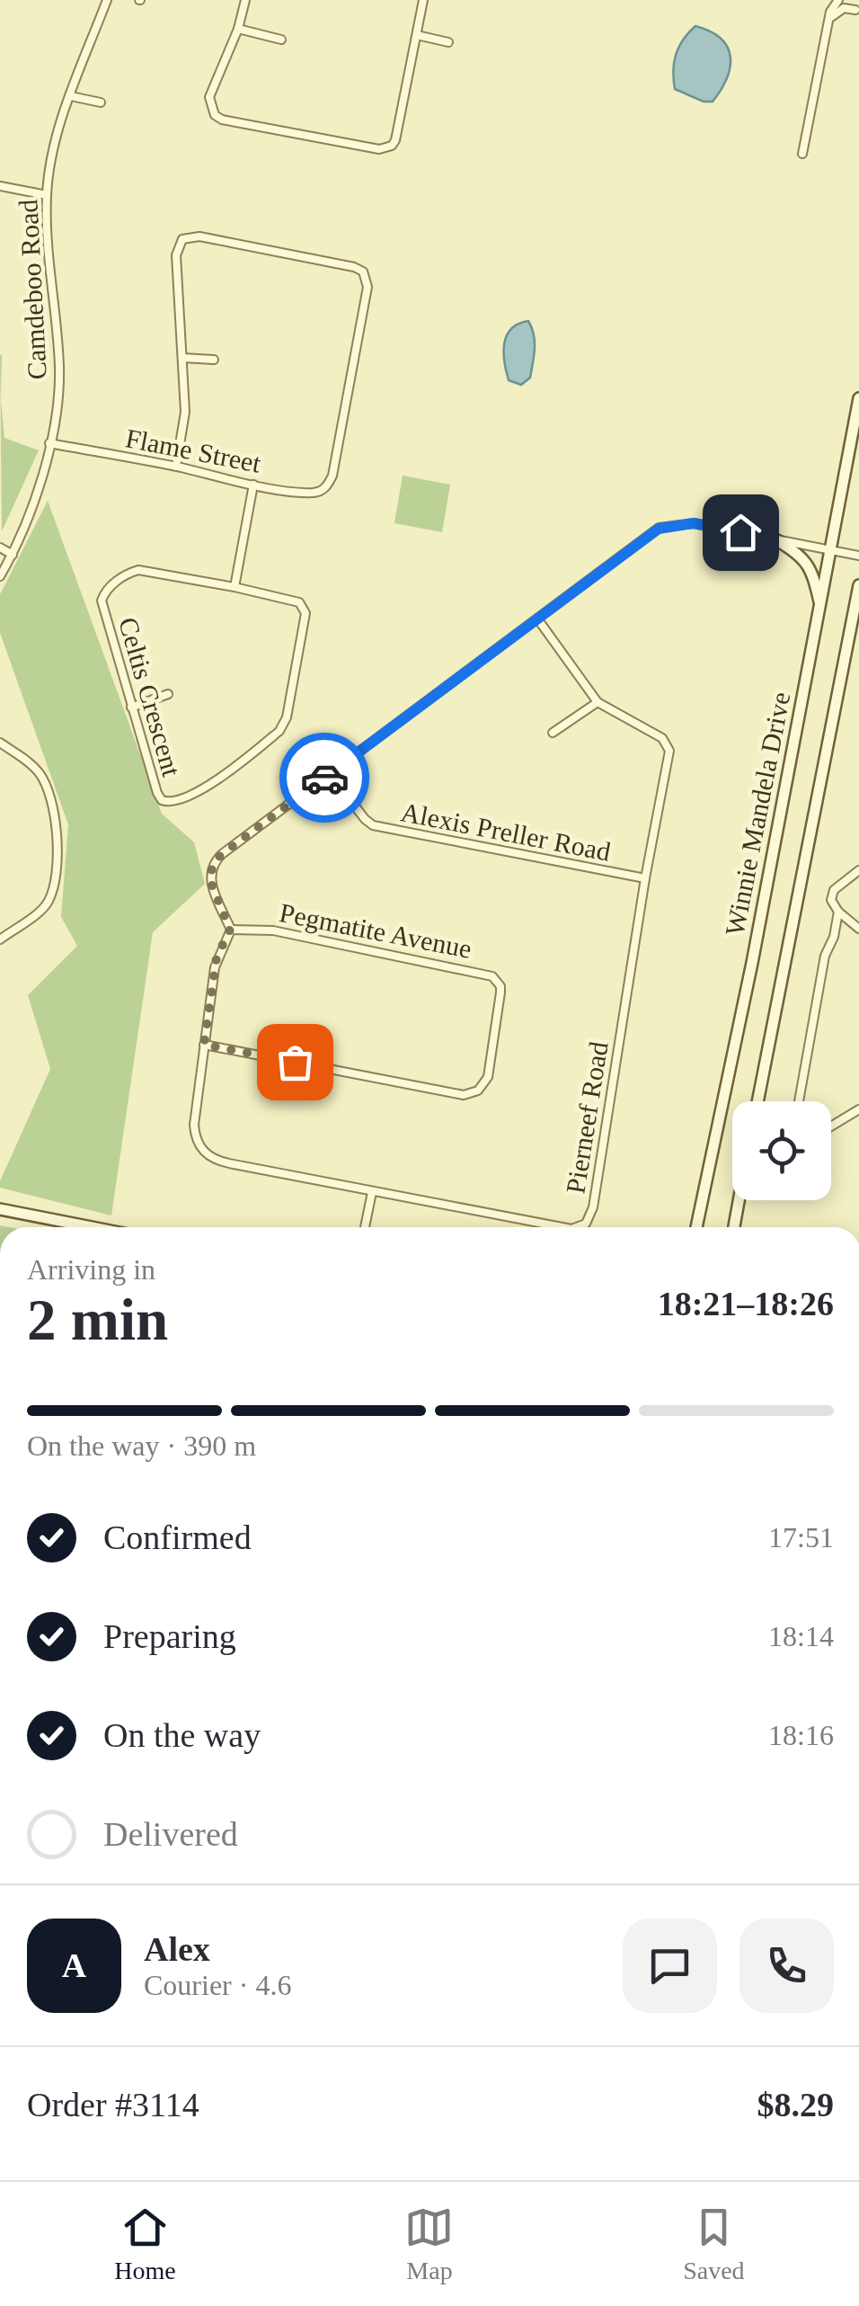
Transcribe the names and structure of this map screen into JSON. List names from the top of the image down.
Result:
{
  "streets": {
    "main road": ["Winnie Mandela Drive"],
    "street": [
      "Camdeboo Road",
      "Flame Street",
      "Celtis Crescent",
      "Alexis Preller Road",
      "Pegmatite Avenue",
      "Pierneef Road"
    ]
  },
  "crossings": [
    ["Camdeboo Road", "Flame Street"],
    ["Alexis Preller Road", "Pierneef Road"],
    ["Pegmatite Avenue", "Pierneef Road"]
  ],
  "page": {
    "heading": ["2 min", "Arriving in", "18:21–18:26"],
    "panel": [
      "Alex",
      "Courier · 4.6",
      "Order #3114",
      "$8.29"
    ],
    "bar": "On the way · 390 m",
    "list": [
      ["Confirmed", "17:51"],
      ["Preparing", "18:14"],
      ["On the way", "18:16"],
      "Delivered"
    ],
    "round": "A",
    "tabs": ["Home", "Map", "Saved"]
  }
}
